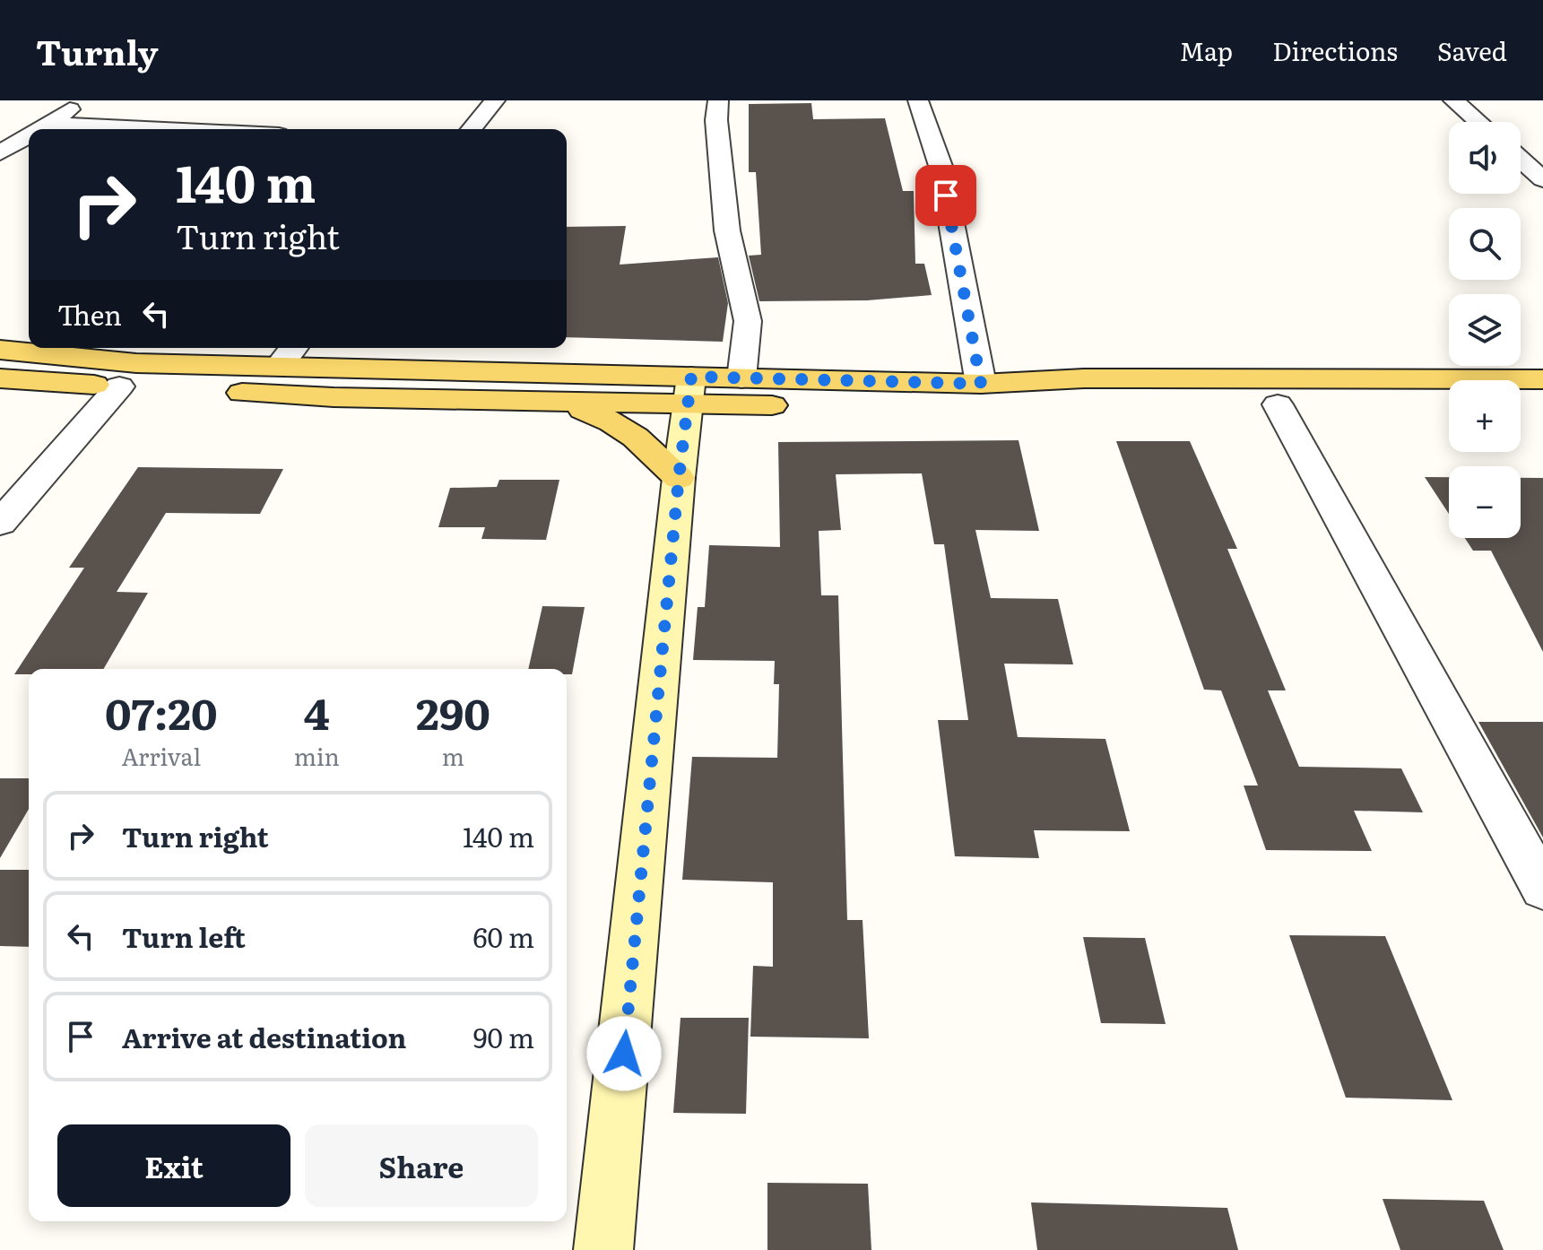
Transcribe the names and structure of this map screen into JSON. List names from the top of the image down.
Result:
{
  "page": {
    "header": "Turnly",
    "nav": ["Map", "Directions", "Saved"],
    "map_buttons": ["+", "−"],
    "turn": ["140 m", "Turn right"],
    "then": "Then",
    "eta": [
      "07:20",
      "Arrival",
      "4",
      "min",
      "290",
      "m"
    ],
    "list": [
      {
        "name": "Turn right",
        "value": "140 m"
      },
      {
        "name": "Turn left",
        "value": "60 m"
      },
      {
        "name": "Arrive at destination",
        "value": "90 m"
      }
    ],
    "buttons": ["Exit", "Share"]
  }
}
